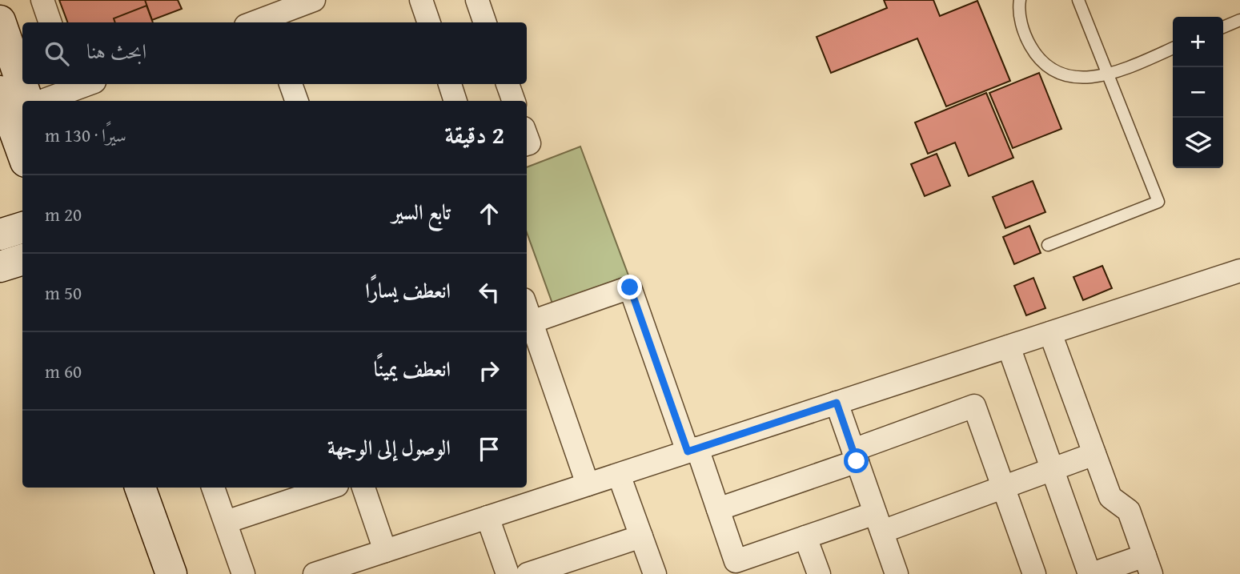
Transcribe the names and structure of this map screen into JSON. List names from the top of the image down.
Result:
{
  "page": {
    "map_buttons": ["+", "−"],
    "search": "ابحث هنا",
    "heading": ["2 دقيقة", "سيرًا · 130 m"],
    "list": [
      ["تابع السير", "20 m"],
      ["انعطف يسارًا", "50 m"],
      ["انعطف يمينًا", "60 m"],
      "الوصول إلى الوجهة"
    ]
  }
}
